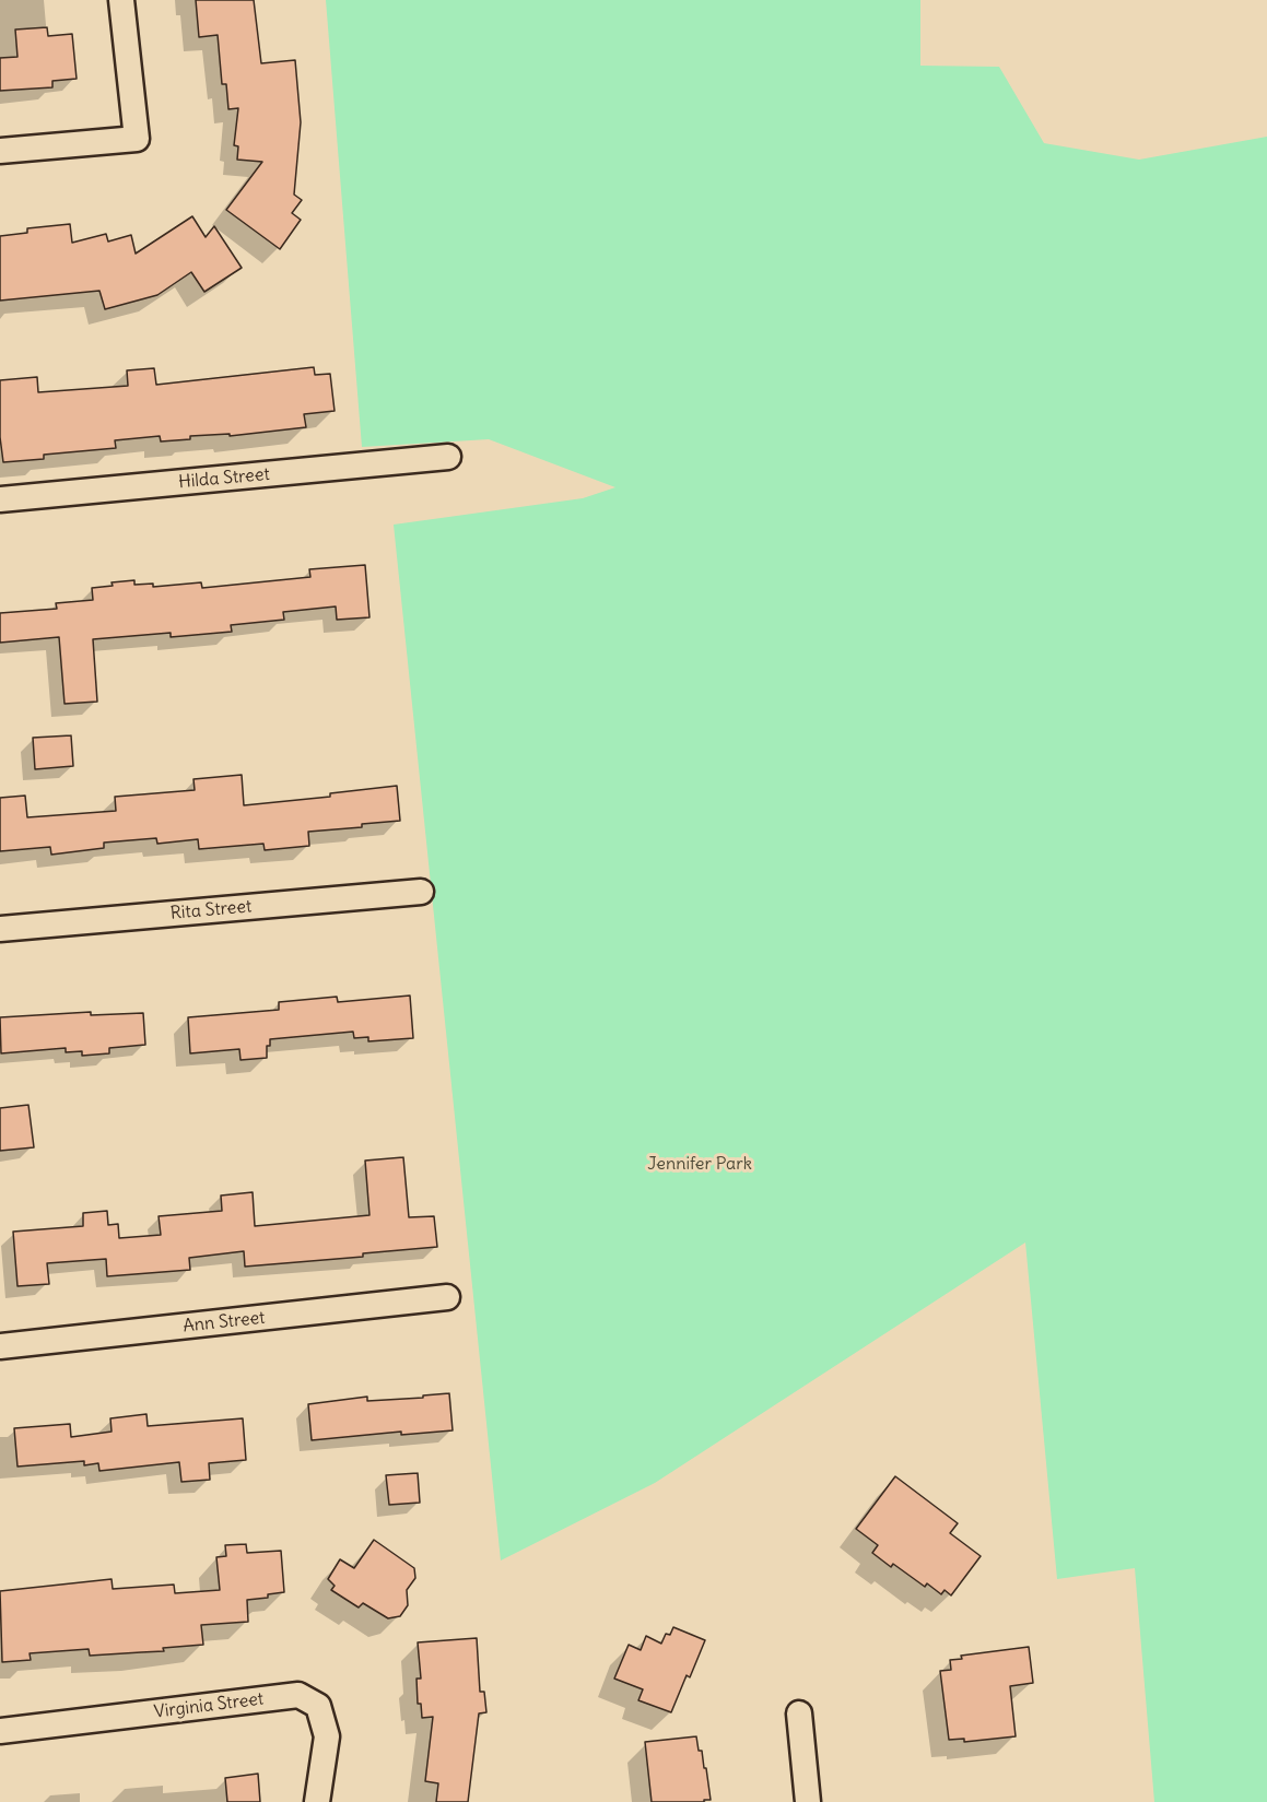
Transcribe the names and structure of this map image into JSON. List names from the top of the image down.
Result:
{
  "streets": {
    "street": [
      "Hilda Street",
      "Rita Street",
      "Ann Street",
      "Virginia Street"
    ]
  },
  "parks": ["Jennifer Park"]
}
